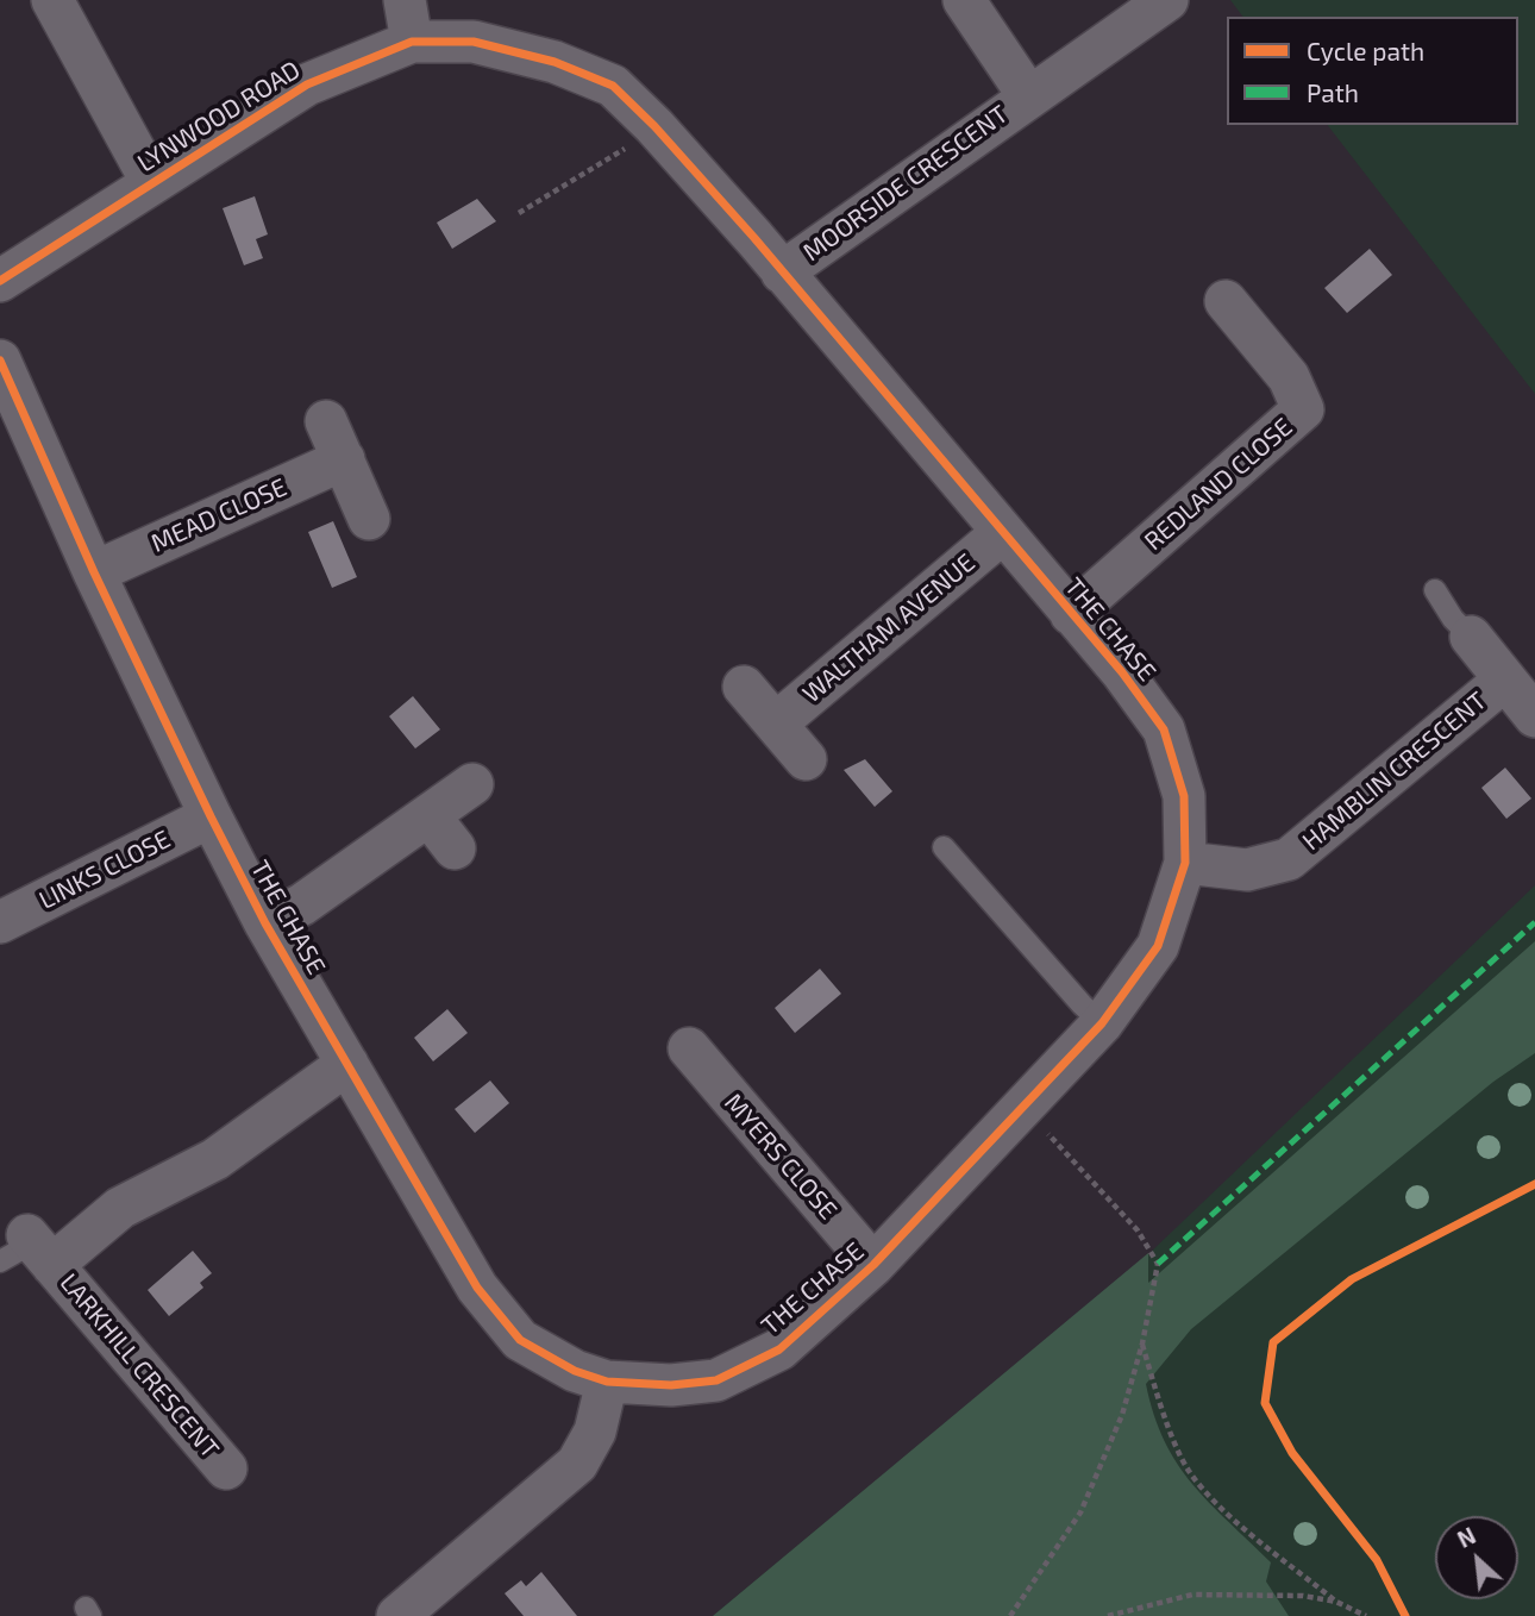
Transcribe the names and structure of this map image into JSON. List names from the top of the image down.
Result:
{
  "streets": {
    "street": [
      "LYNWOOD ROAD",
      "MOORSIDE CRESCENT",
      "REDLAND CLOSE",
      "MEAD CLOSE",
      "WALTHAM AVENUE",
      "THE CHASE",
      "HAMBLIN CRESCENT",
      "LINKS CLOSE",
      "MYERS CLOSE",
      "LARKHILL CRESCENT"
    ]
  },
  "crossings": [
    ["LYNWOOD ROAD", "THE CHASE"],
    ["MOORSIDE CRESCENT", "THE CHASE"],
    ["REDLAND CLOSE", "THE CHASE"],
    ["MEAD CLOSE", "THE CHASE"],
    ["WALTHAM AVENUE", "THE CHASE"],
    ["THE CHASE", "HAMBLIN CRESCENT"],
    ["THE CHASE", "LINKS CLOSE"],
    ["THE CHASE", "MYERS CLOSE"],
    ["THE CHASE", "LARKHILL CRESCENT"]
  ],
  "legend": ["Cycle path", "Path"],
  "north": "top left"
}
